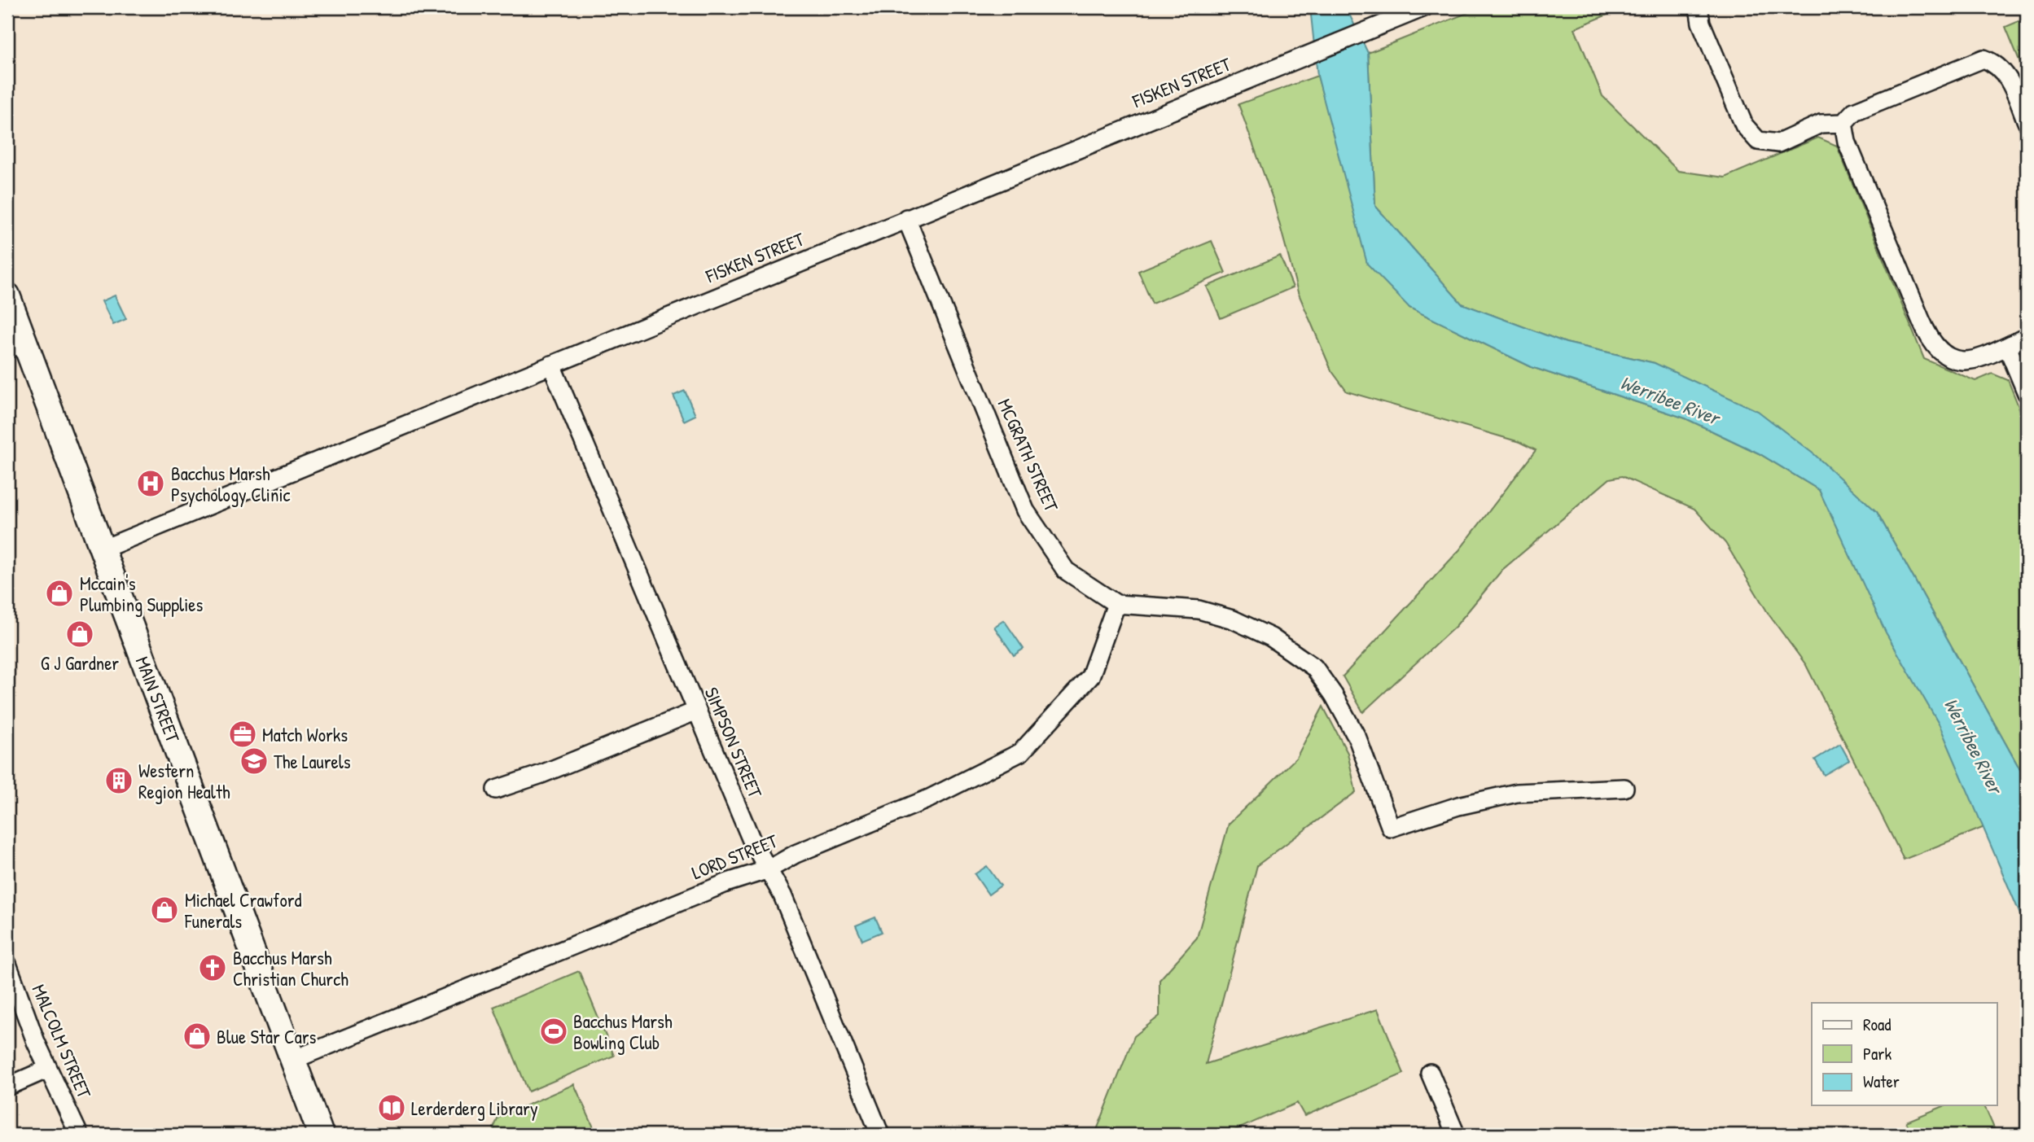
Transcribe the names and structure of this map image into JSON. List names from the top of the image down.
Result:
{
  "streets": {
    "main road": ["MAIN STREET"],
    "street": [
      "FISKEN STREET",
      "MCGRATH STREET",
      "SIMPSON STREET",
      "LORD STREET",
      "MALCOLM STREET"
    ]
  },
  "crossings": [
    ["FISKEN STREET", "MCGRATH STREET"],
    ["FISKEN STREET", "MAIN STREET"],
    ["FISKEN STREET", "SIMPSON STREET"],
    ["MCGRATH STREET", "LORD STREET"],
    ["MAIN STREET", "LORD STREET"],
    ["SIMPSON STREET", "LORD STREET"]
  ],
  "water": ["Werribee River"],
  "places": {
    "hospital": ["Bacchus Marsh Psychology Clinic"],
    "shop": [
      "Mccain's Plumbing Supplies",
      "G J Gardner",
      "Michael Crawford Funerals",
      "Blue Star Cars"
    ],
    "office": ["Match Works"],
    "school or university": ["The Laurels"],
    "building": ["Western Region Health"],
    "church": ["Bacchus Marsh Christian Church"],
    "sports": ["Bacchus Marsh Bowling Club"],
    "library": ["Lerderderg Library"]
  },
  "legend": ["Road", "Park", "Water"]
}
